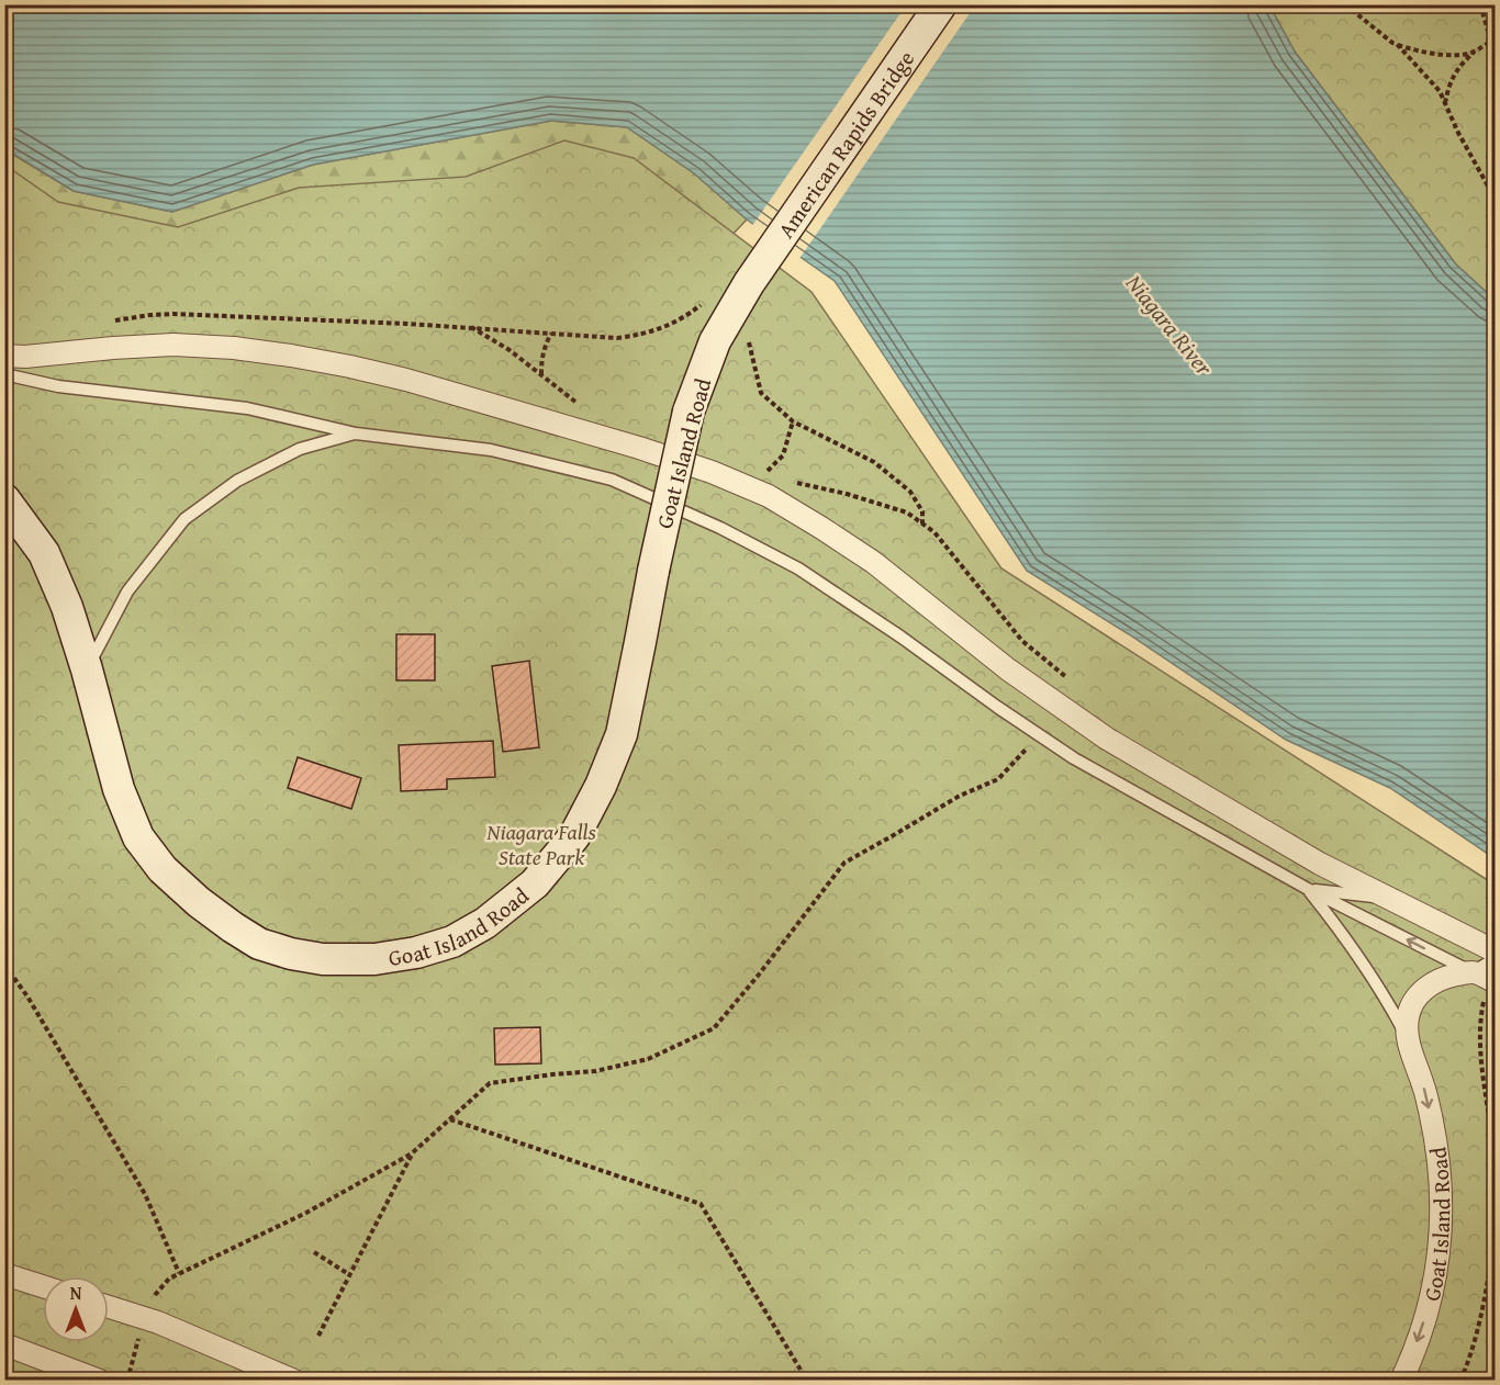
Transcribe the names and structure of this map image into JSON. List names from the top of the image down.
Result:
{
  "streets": {
    "street": ["American Rapids Bridge", "Goat Island Road"]
  },
  "crossings": [
    ["American Rapids Bridge", "Goat Island Road"]
  ],
  "water": ["Niagara River"],
  "parks": ["Niagara Falls State Park"],
  "north": "top"
}
